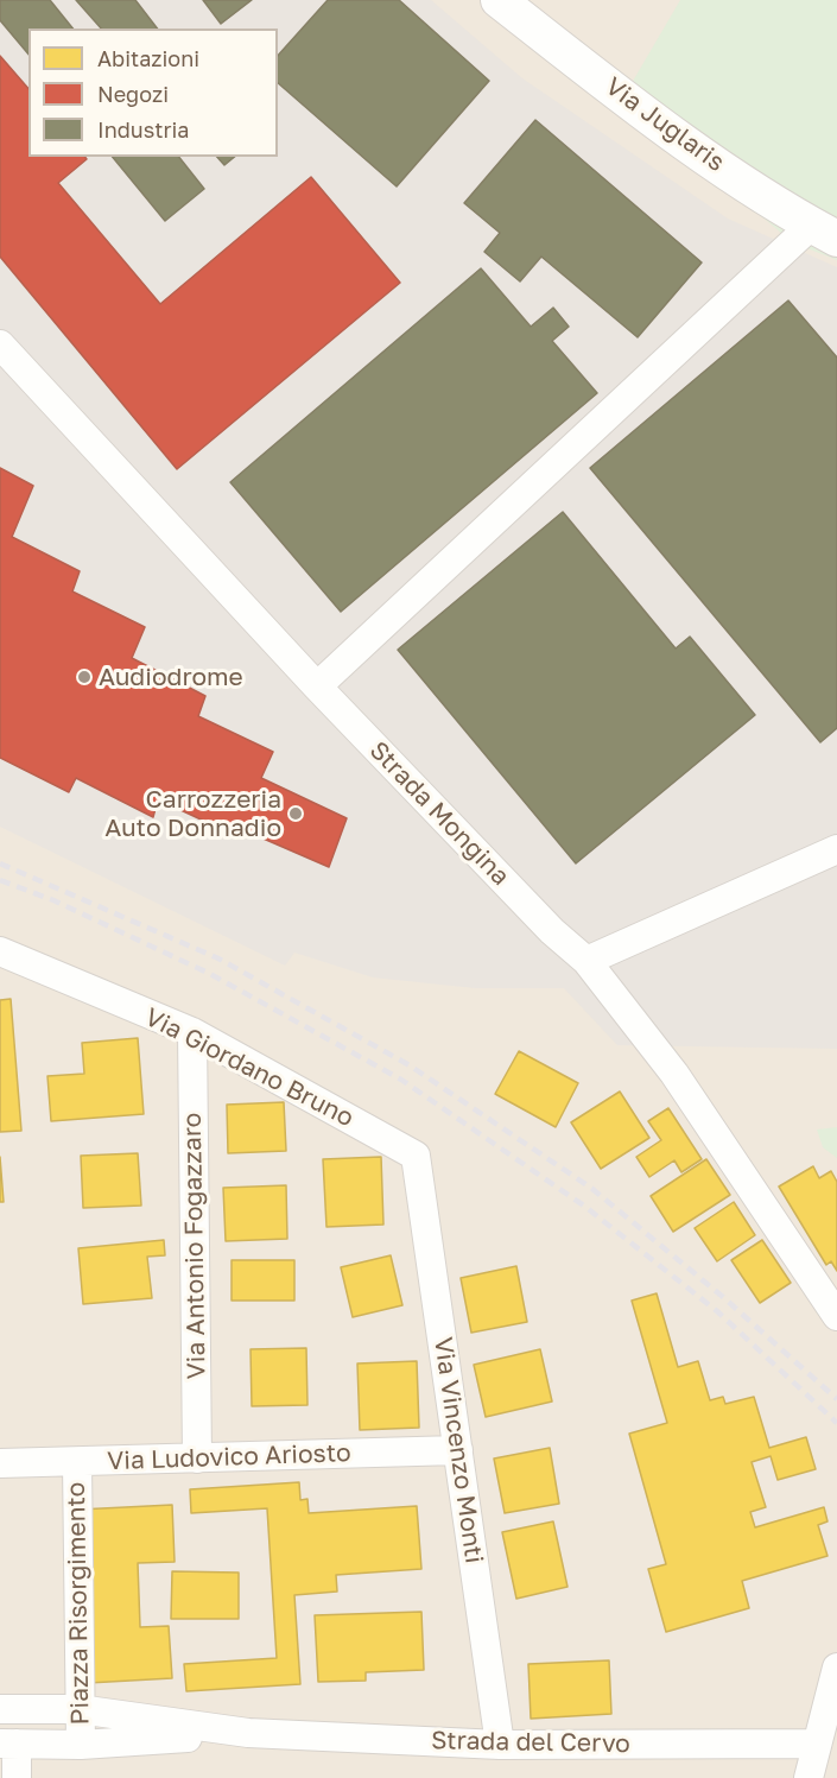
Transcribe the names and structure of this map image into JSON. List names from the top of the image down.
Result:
{
  "streets": {
    "street": [
      "Via Juglaris",
      "Strada Mongina",
      "Via Giordano Bruno",
      "Via Antonio Fogazzaro",
      "Via Vincenzo Monti",
      "Via Ludovico Ariosto",
      "Piazza Risorgimento",
      "Strada del Cervo"
    ]
  },
  "crossings": [
    ["Via Giordano Bruno", "Via Antonio Fogazzaro"],
    ["Via Giordano Bruno", "Via Vincenzo Monti"],
    ["Via Antonio Fogazzaro", "Via Ludovico Ariosto"],
    ["Via Vincenzo Monti", "Via Ludovico Ariosto"],
    ["Via Vincenzo Monti", "Strada del Cervo"],
    ["Via Ludovico Ariosto", "Piazza Risorgimento"],
    ["Piazza Risorgimento", "Strada del Cervo"]
  ],
  "places": ["Audiodrome", "Carrozzeria Auto Donnadio"],
  "legend": ["Abitazioni", "Negozi", "Industria"]
}
